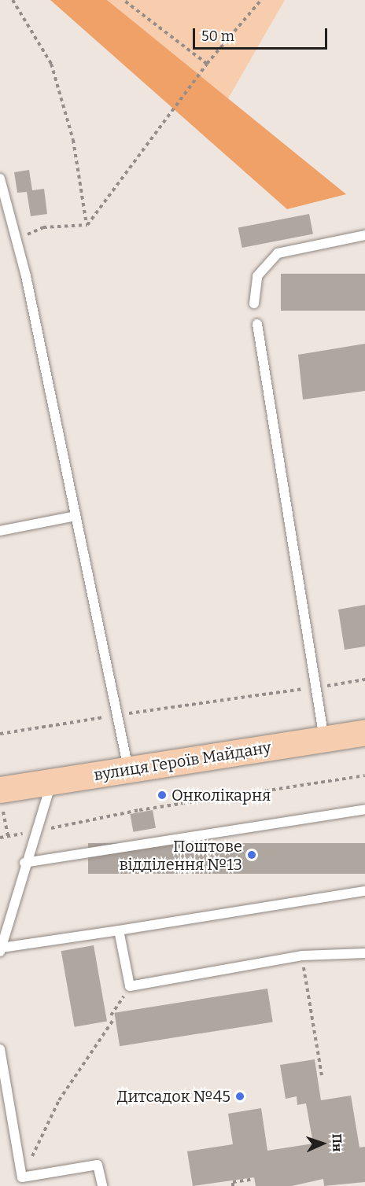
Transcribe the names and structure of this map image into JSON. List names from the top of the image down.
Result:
{
  "streets": {
    "main road": ["вулиця Героїв Майдану"]
  },
  "places": ["Онколікарня", "Поштове відділення №13", "Дитсадок №45"],
  "scale_bar": "50 m",
  "north": "right"
}
